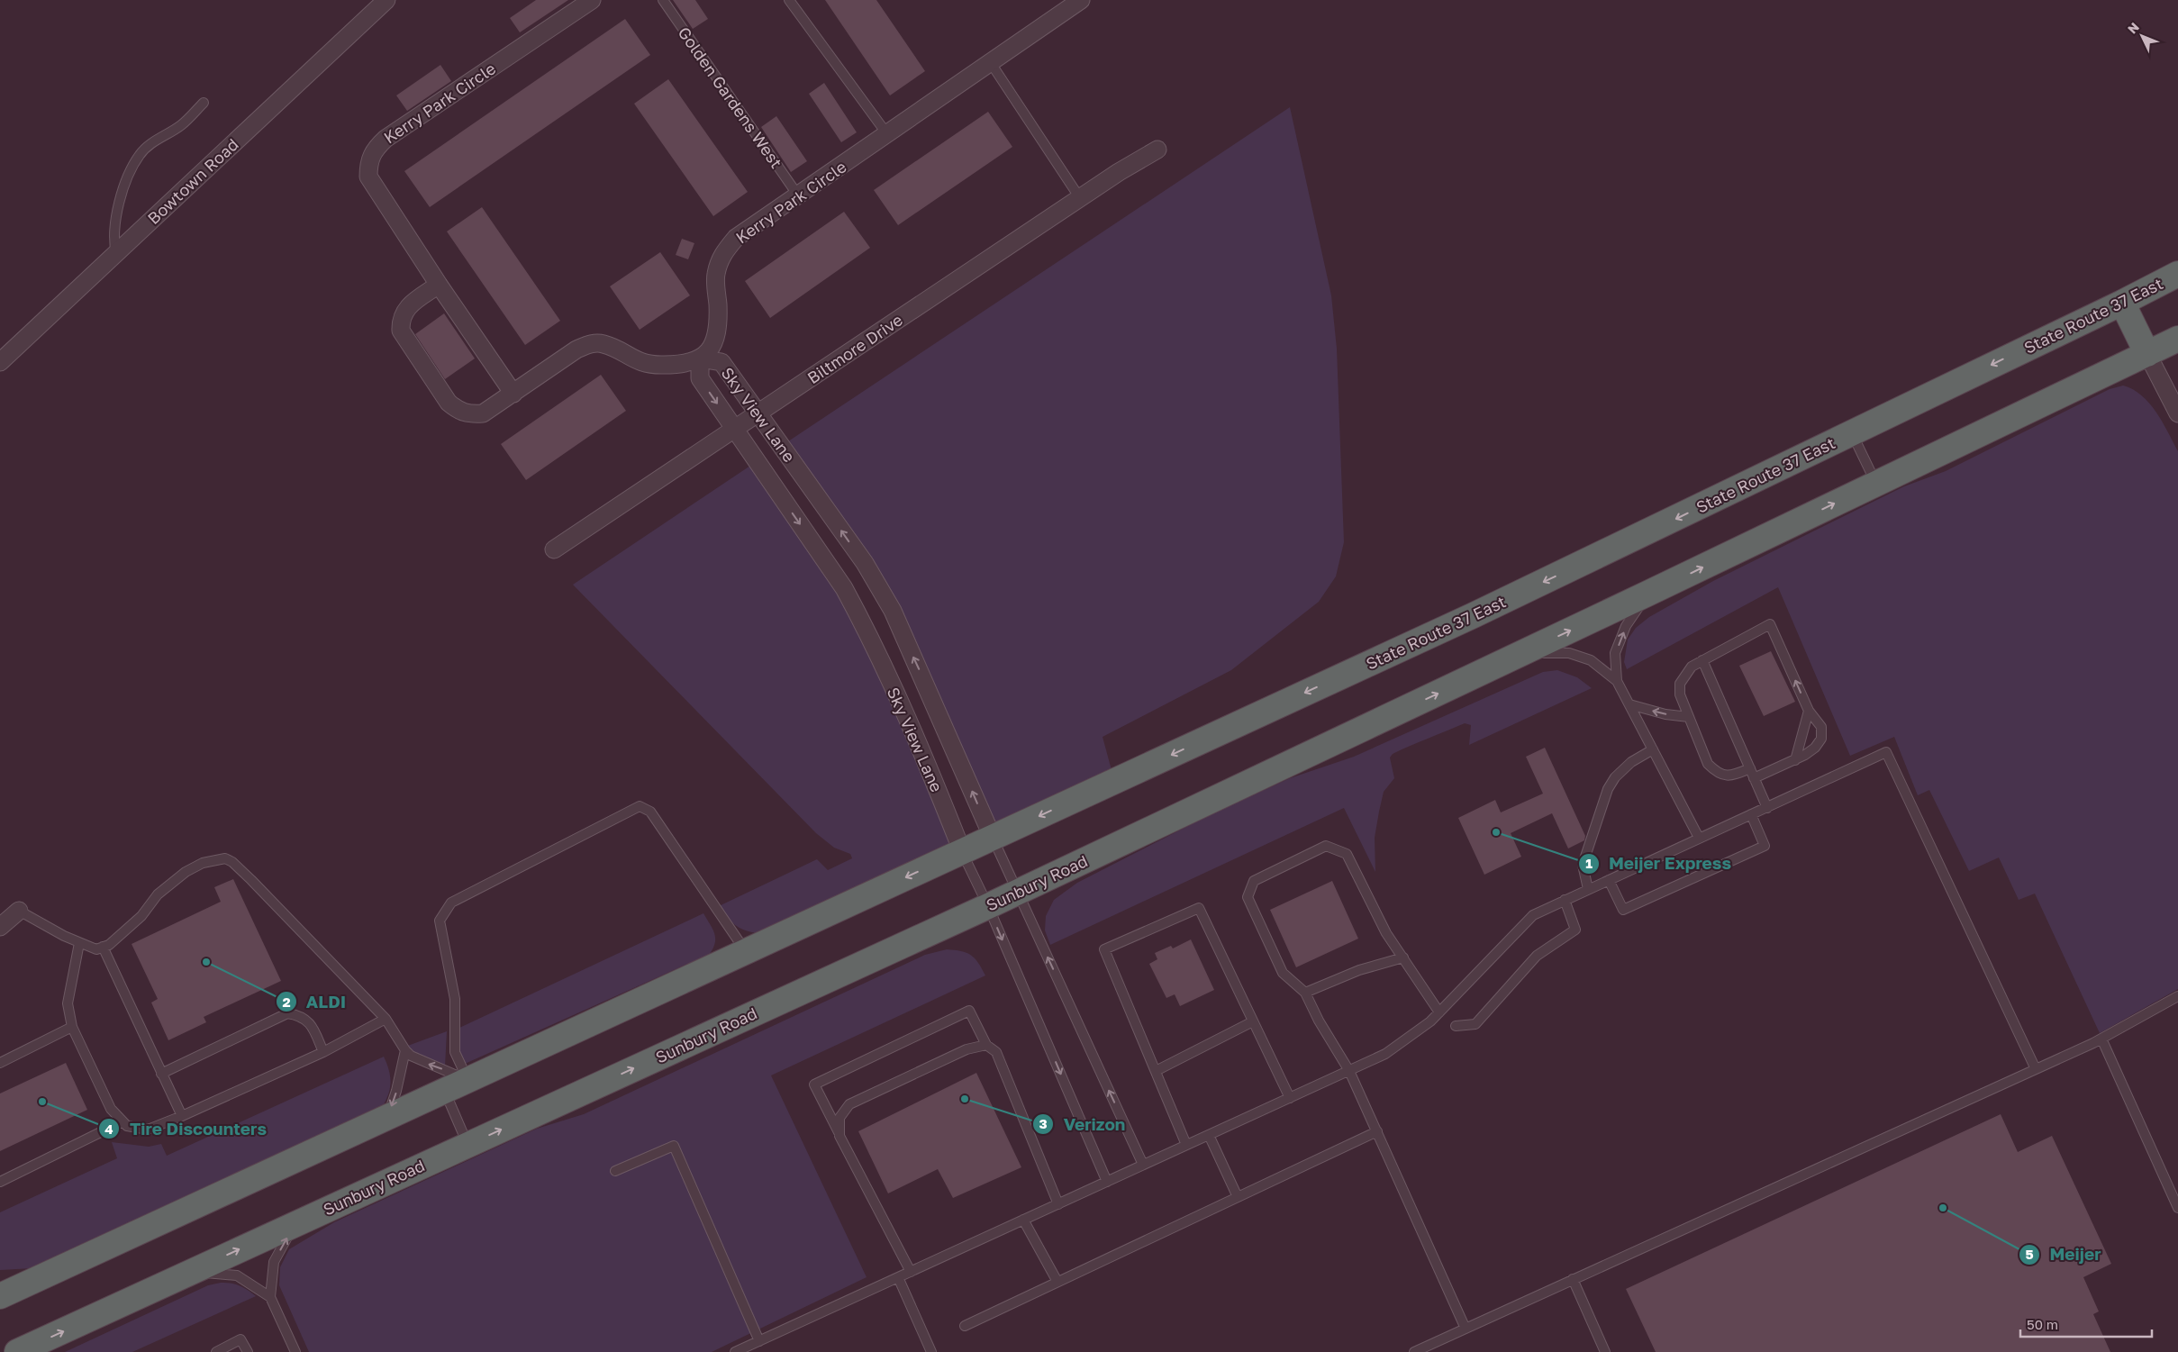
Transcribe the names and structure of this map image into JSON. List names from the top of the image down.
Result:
{
  "streets": {
    "highway": ["State Route 37 East", "Sunbury Road"],
    "street": [
      "Kerry Park Circle",
      "Bowtown Road",
      "Biltmore Drive",
      "Sky View Lane"
    ],
    "lane": ["Golden Gardens West"]
  },
  "crossings": [
    ["Golden Gardens West", "Kerry Park Circle"],
    ["Kerry Park Circle", "Sky View Lane"],
    ["State Route 37 East", "Sky View Lane"],
    ["Biltmore Drive", "Sky View Lane"]
  ],
  "places": [
    "Meijer Express",
    "ALDI",
    "Verizon",
    "Tire Discounters",
    "Meijer"
  ],
  "scale_bar": "50 m",
  "north": "top left"
}
